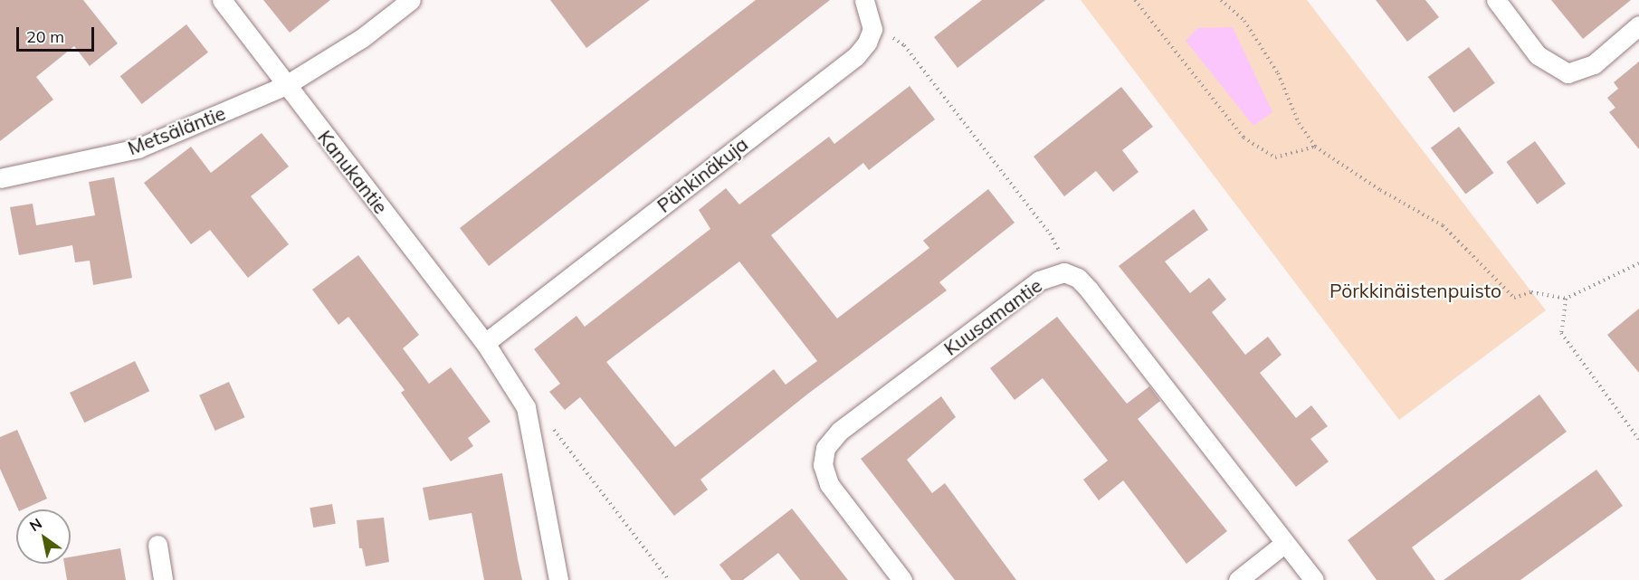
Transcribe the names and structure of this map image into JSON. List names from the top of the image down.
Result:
{
  "streets": {
    "street": [
      "Metsäläntie",
      "Kanukantie",
      "Pähkinäkuja",
      "Kuusamantie"
    ]
  },
  "crossings": [
    ["Metsäläntie", "Kanukantie"],
    ["Kanukantie", "Pähkinäkuja"]
  ],
  "parks": ["Pörkkinäistenpuisto"],
  "scale_bar": "20 m",
  "north": "top left"
}
